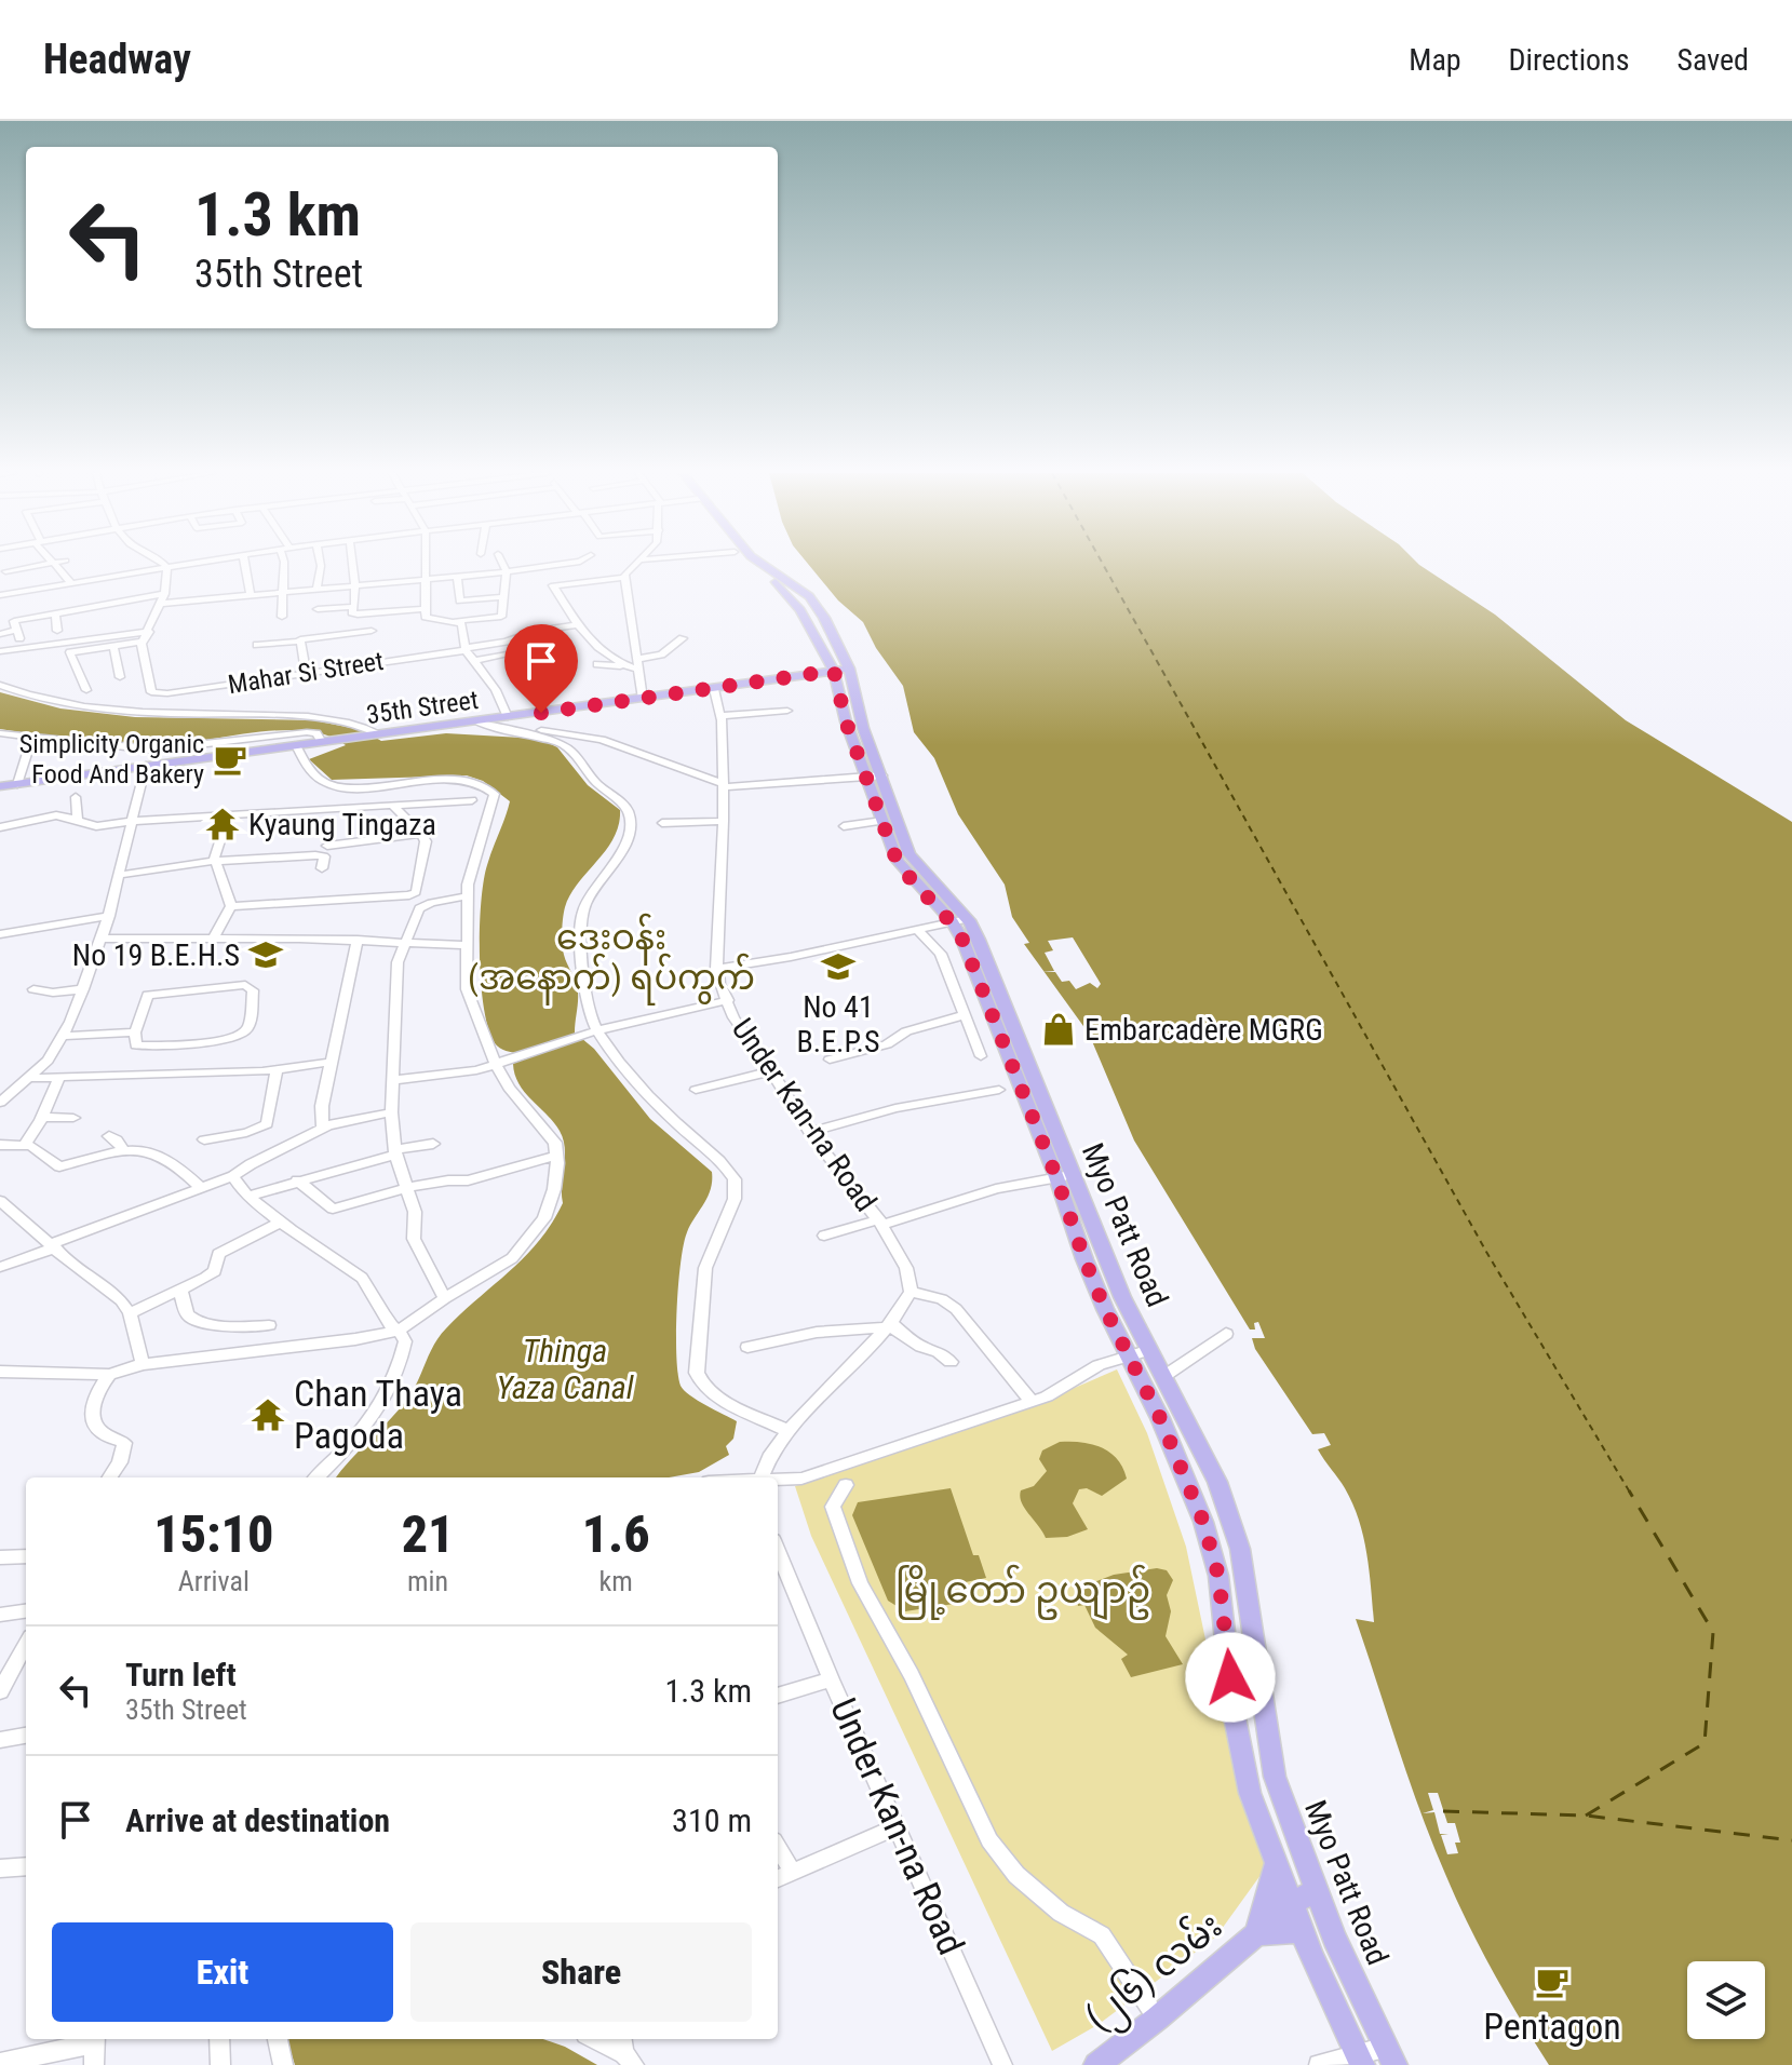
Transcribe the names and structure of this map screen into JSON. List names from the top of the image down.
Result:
{
  "streets": {
    "main road": ["35th Street", "Myo Patt Road", "(၂၆) လမ်း"],
    "street": ["Mahar Si Street", "Under Kan-na Road"]
  },
  "crossings": [
    ["35th Street", "Under Kan-na Road"],
    ["35th Street", "Myo Patt Road"],
    ["Myo Patt Road", "(၂၆) လမ်း"]
  ],
  "districts": ["ဒေးဝန်း (အနောက်) ရပ်ကွက်"],
  "water": ["Thinga Yaza Canal"],
  "parks": ["မြို့တော် ဥယျာဥ်"],
  "places": {
    "cafe": ["Simplicity Organic Food And Bakery", "Pentagon"],
    "temple": ["Kyaung Tingaza", "Chan Thaya Pagoda"],
    "school or university": ["No 19 B.E.H.S", "No 41 B.E.P.S"],
    "shop": ["Embarcadère MGRG"]
  },
  "page": {
    "header": "Headway",
    "nav": ["Map", "Directions", "Saved"],
    "turn": ["1.3 km", "35th Street"],
    "eta": [
      "15:10",
      "Arrival",
      "21",
      "min",
      "1.6",
      "km"
    ],
    "list": [
      {
        "name": "Turn left",
        "note": "35th Street",
        "value": "1.3 km"
      },
      {
        "name": "Arrive at destination",
        "value": "310 m"
      }
    ],
    "buttons": ["Exit", "Share"]
  }
}
